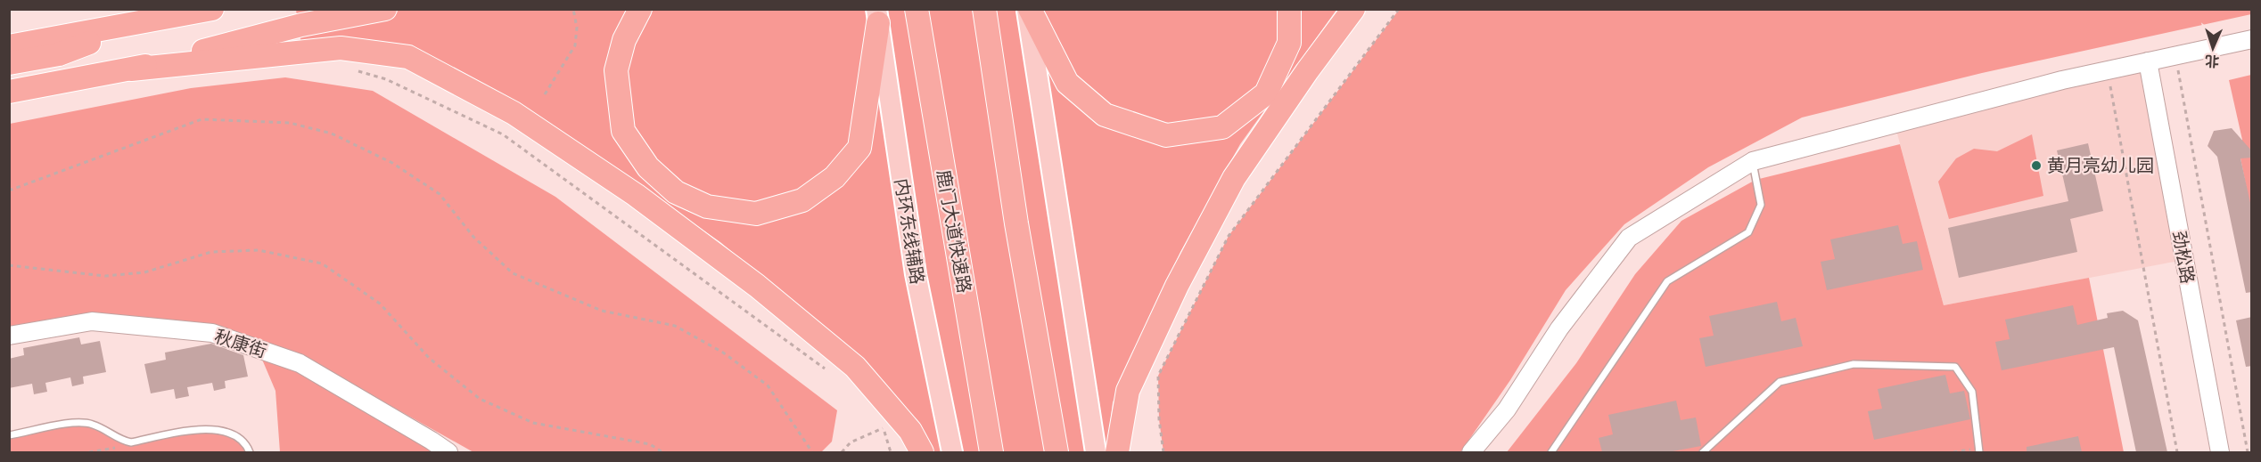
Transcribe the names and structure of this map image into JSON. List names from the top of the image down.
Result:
{
  "streets": {
    "highway": ["鹿门大道快速路"],
    "main road": ["内环东线辅路"],
    "street": ["劲松路", "秋康街"]
  },
  "places": ["黄月亮幼儿园"],
  "north": "bottom"
}
